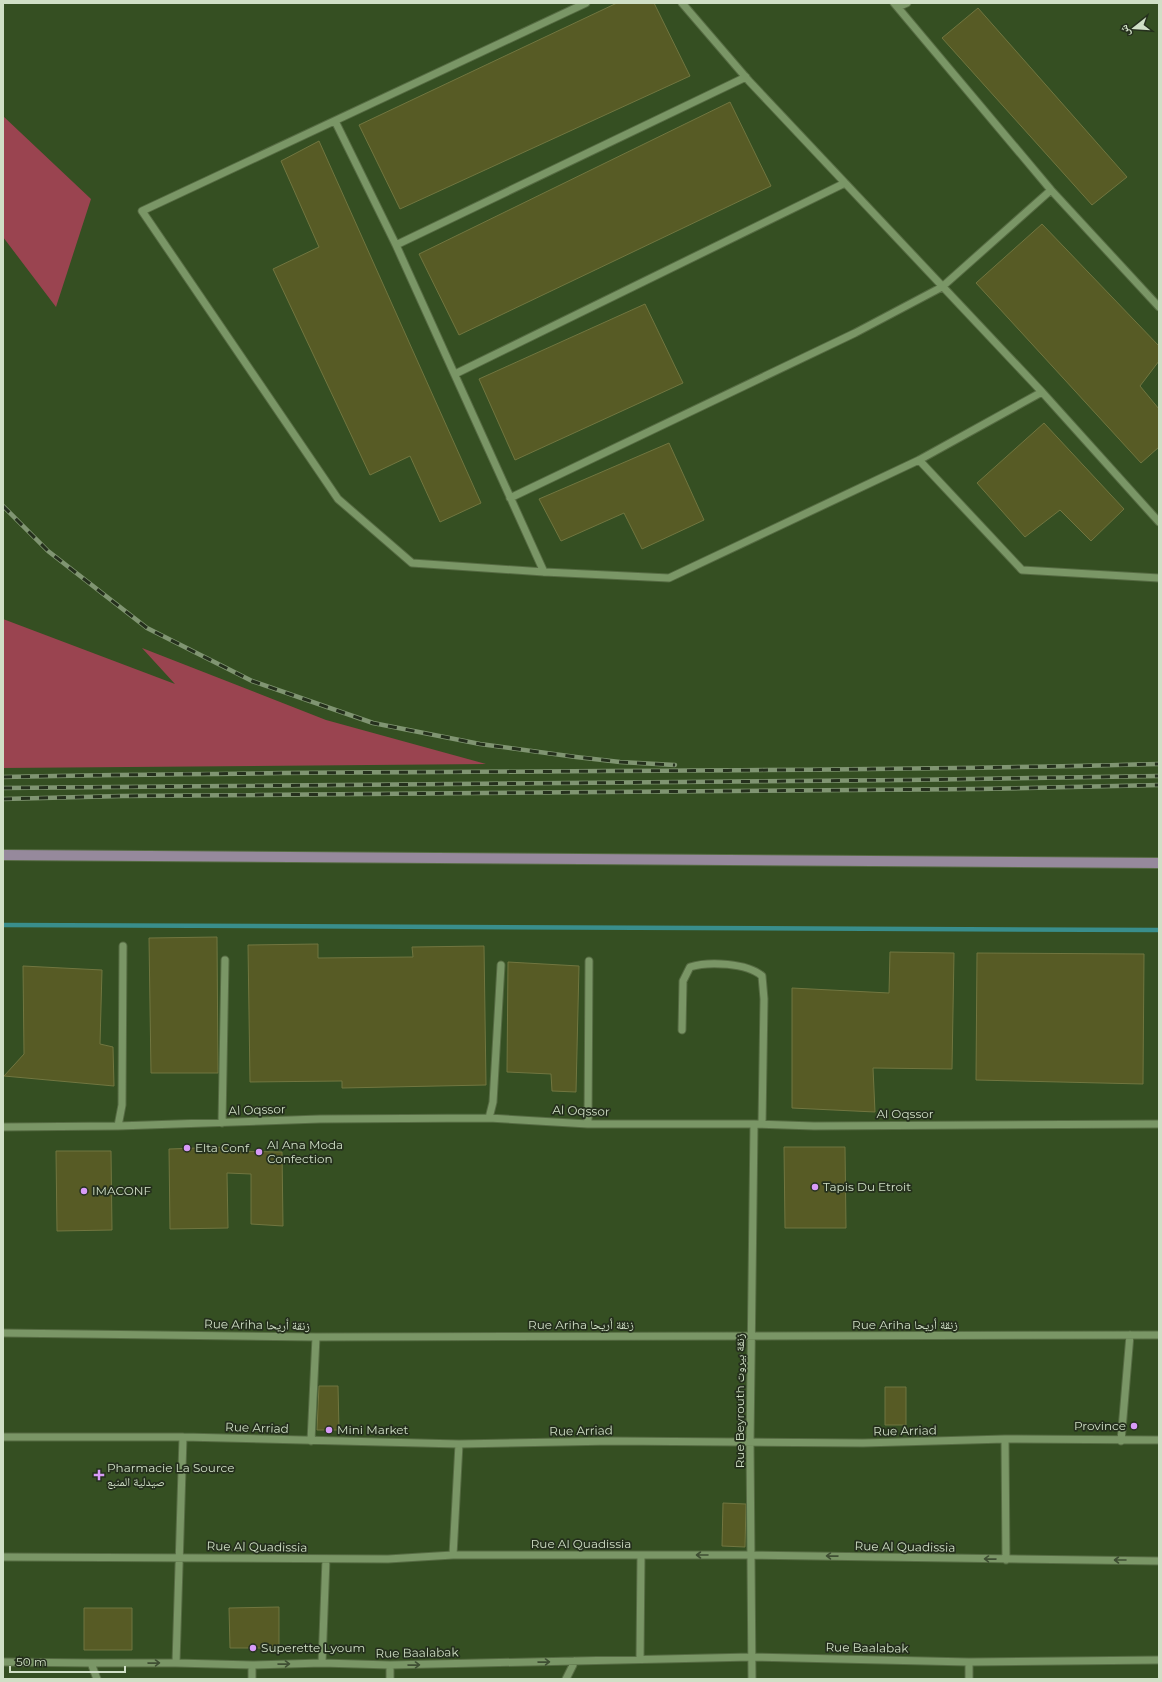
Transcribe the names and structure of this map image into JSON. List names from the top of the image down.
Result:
{
  "streets": {
    "street": [
      "Al Oqssor",
      "Rue Ariha زنقة أريحا",
      "Rue Beyrouth زنقة بيروت",
      "Rue Arriad",
      "Rue Al Quadissia",
      "Rue Baalabak"
    ]
  },
  "crossings": [
    ["Al Oqssor", "Rue Beyrouth زنقة بيروت"],
    ["Rue Ariha زنقة أريحا", "Rue Beyrouth زنقة بيروت"],
    ["Rue Beyrouth زنقة بيروت", "Rue Arriad"],
    ["Rue Beyrouth زنقة بيروت", "Rue Al Quadissia"],
    ["Rue Beyrouth زنقة بيروت", "Rue Baalabak"]
  ],
  "one_way": ["Rue Al Quadissia"],
  "places": {
    "other": [
      "Elta Conf",
      "Al Ana Moda Confection",
      "Tapis Du Etroit",
      "IMACONF",
      "Province",
      "Mini Market",
      "Superette Lyoum"
    ],
    "health": ["Pharmacie La Source صيدلية المنبع"]
  },
  "scale_bar": "50 m",
  "north": "left"
}
